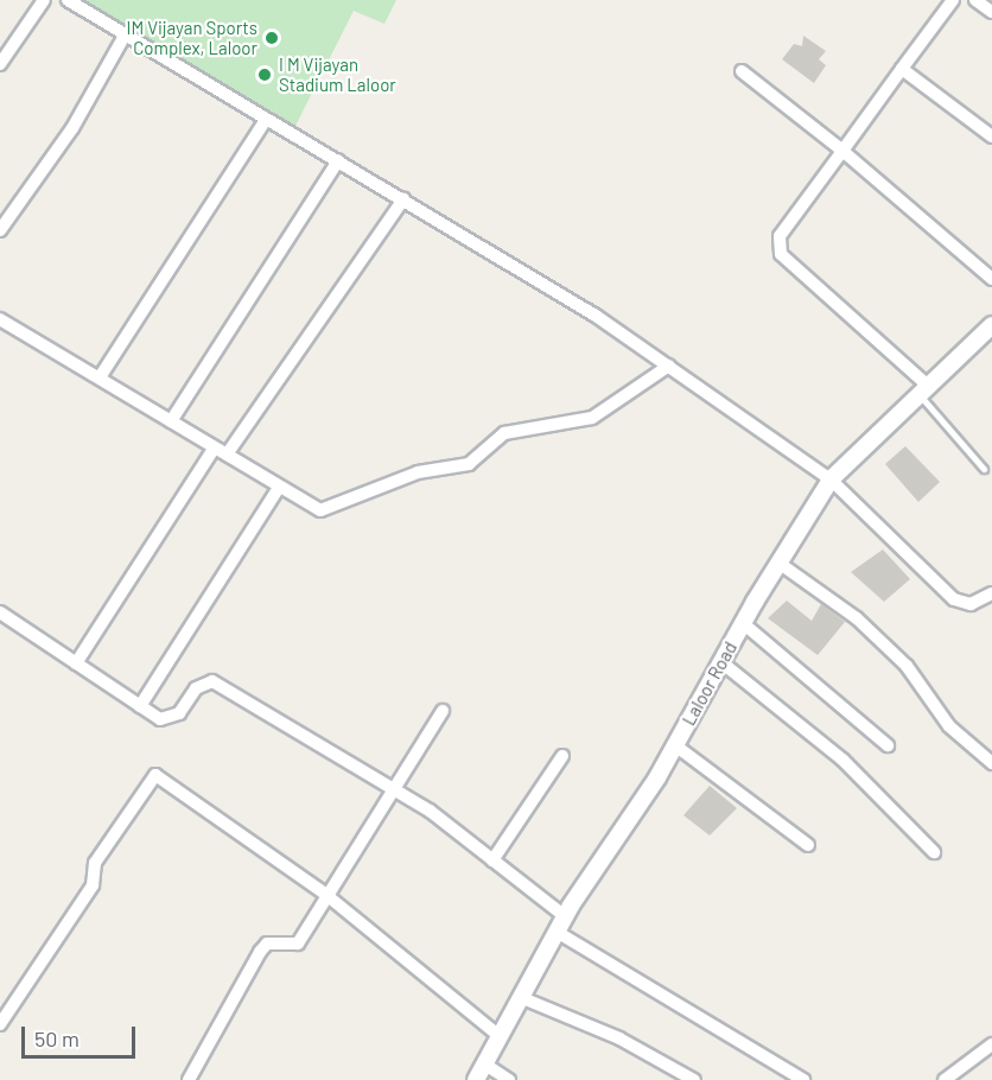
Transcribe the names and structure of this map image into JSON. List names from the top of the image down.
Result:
{
  "streets": {
    "street": ["Laloor Road"]
  },
  "places": ["IM Vijayan Sports Complex, Laloor", "I M Vijayan Stadium Laloor"],
  "scale_bar": "50 m"
}
